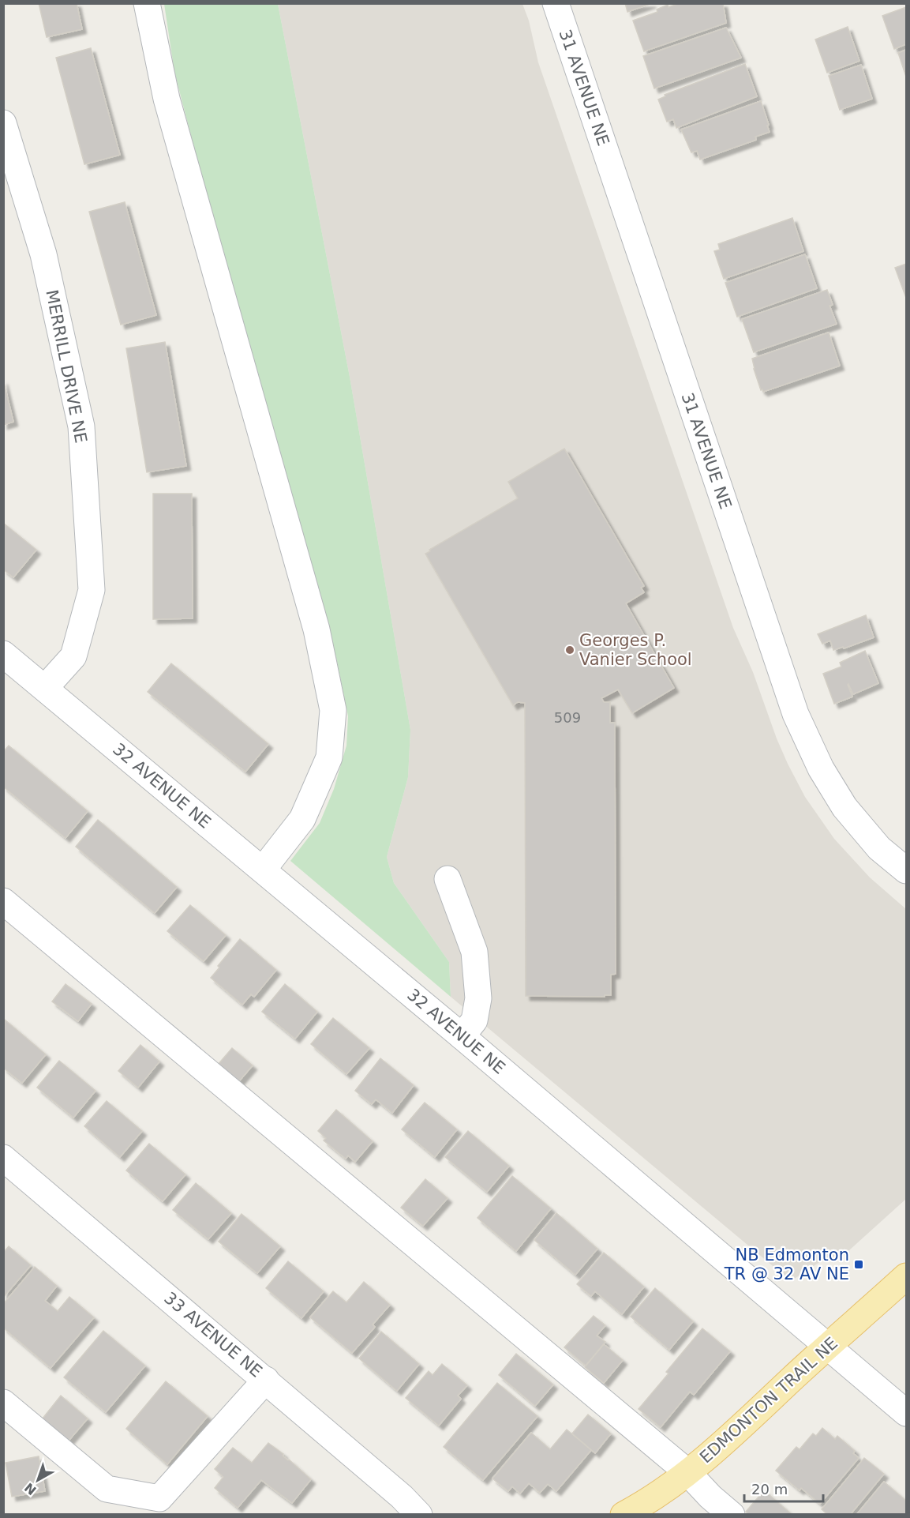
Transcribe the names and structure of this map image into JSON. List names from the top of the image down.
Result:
{
  "streets": {
    "main road": ["EDMONTON TRAIL NE"],
    "street": [
      "31 AVENUE NE",
      "MERRILL DRIVE NE",
      "32 AVENUE NE",
      "33 AVENUE NE"
    ]
  },
  "crossings": [
    ["MERRILL DRIVE NE", "32 AVENUE NE"],
    ["32 AVENUE NE", "EDMONTON TRAIL NE"]
  ],
  "places": {
    "other": ["Georges P. Vanier School"],
    "transit": ["NB Edmonton TR @ 32 AV NE"]
  },
  "house_numbers": ["509"],
  "scale_bar": "20 m",
  "north": "bottom left"
}
